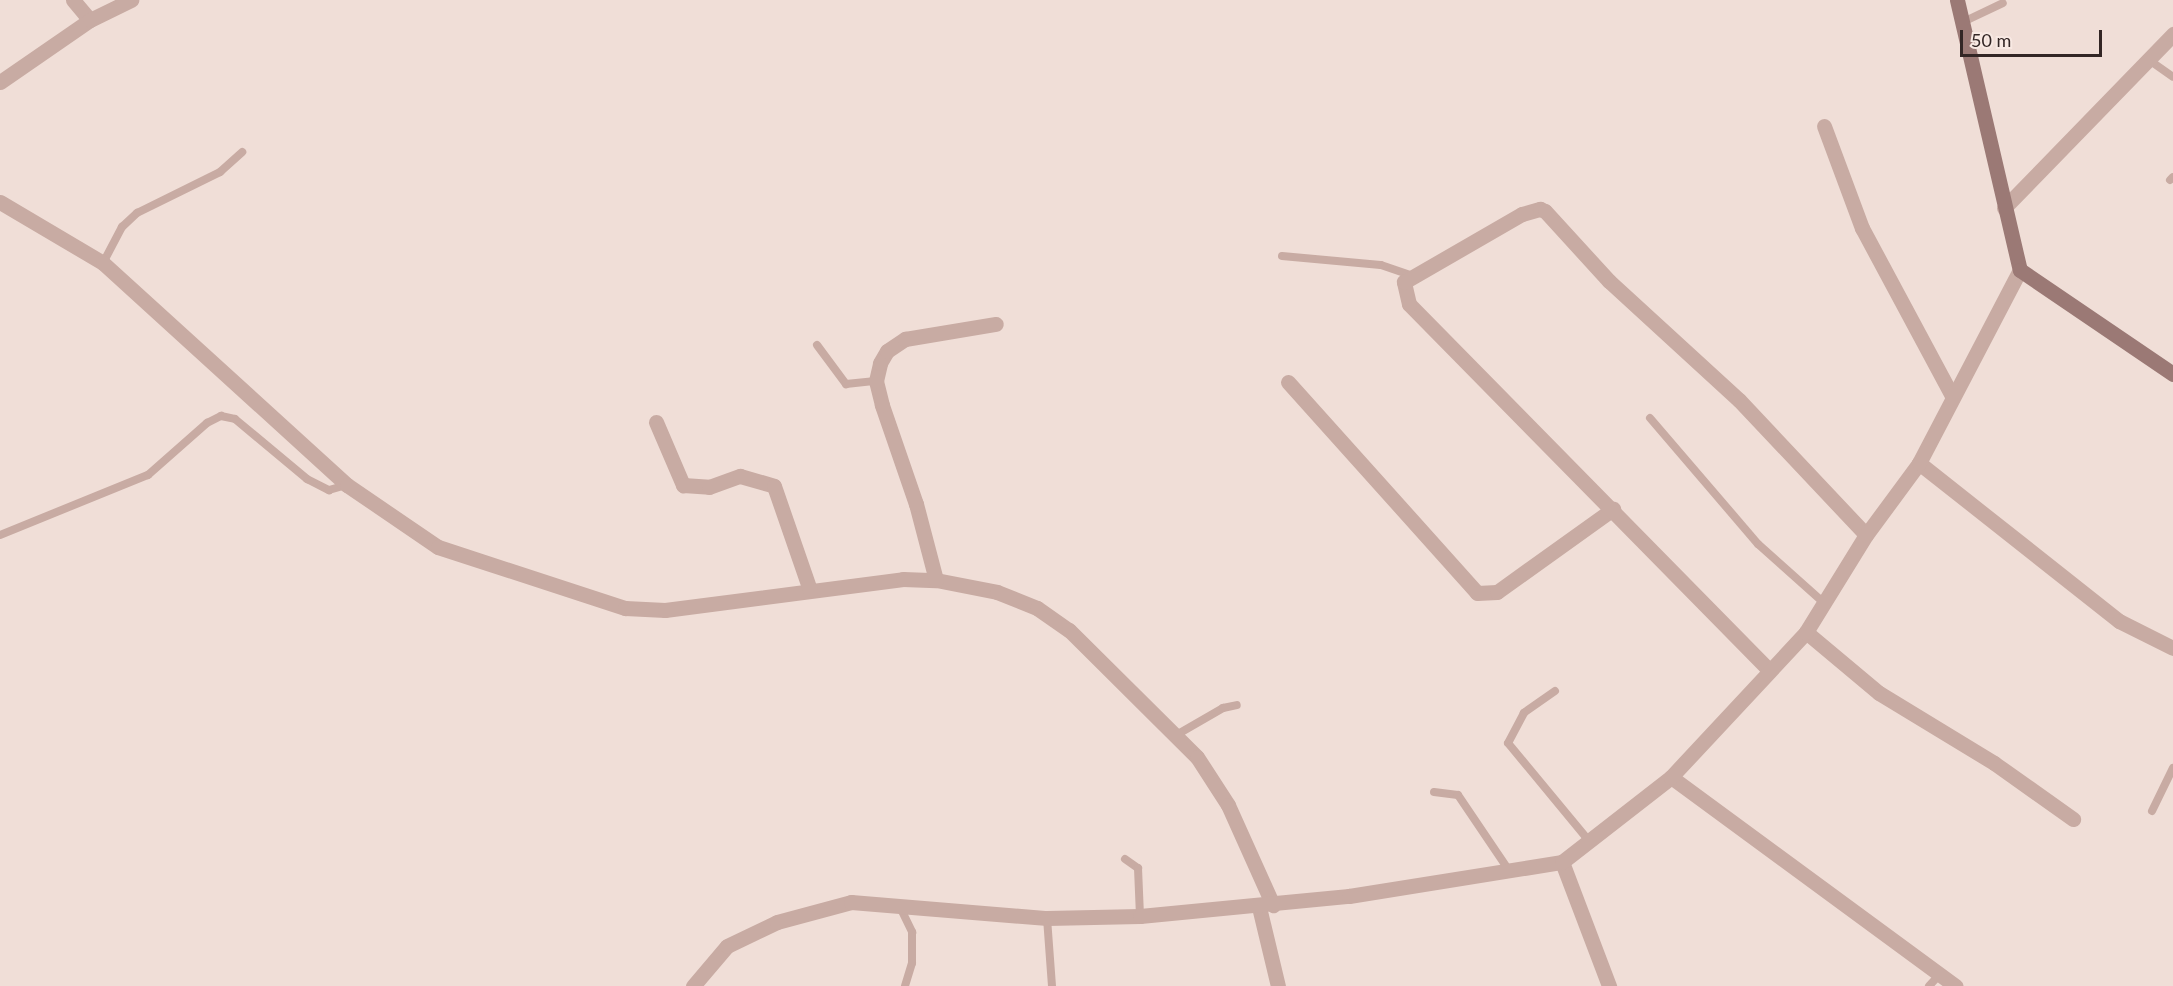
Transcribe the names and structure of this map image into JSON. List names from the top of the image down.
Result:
{
  "scale_bar": "50 m"
}
